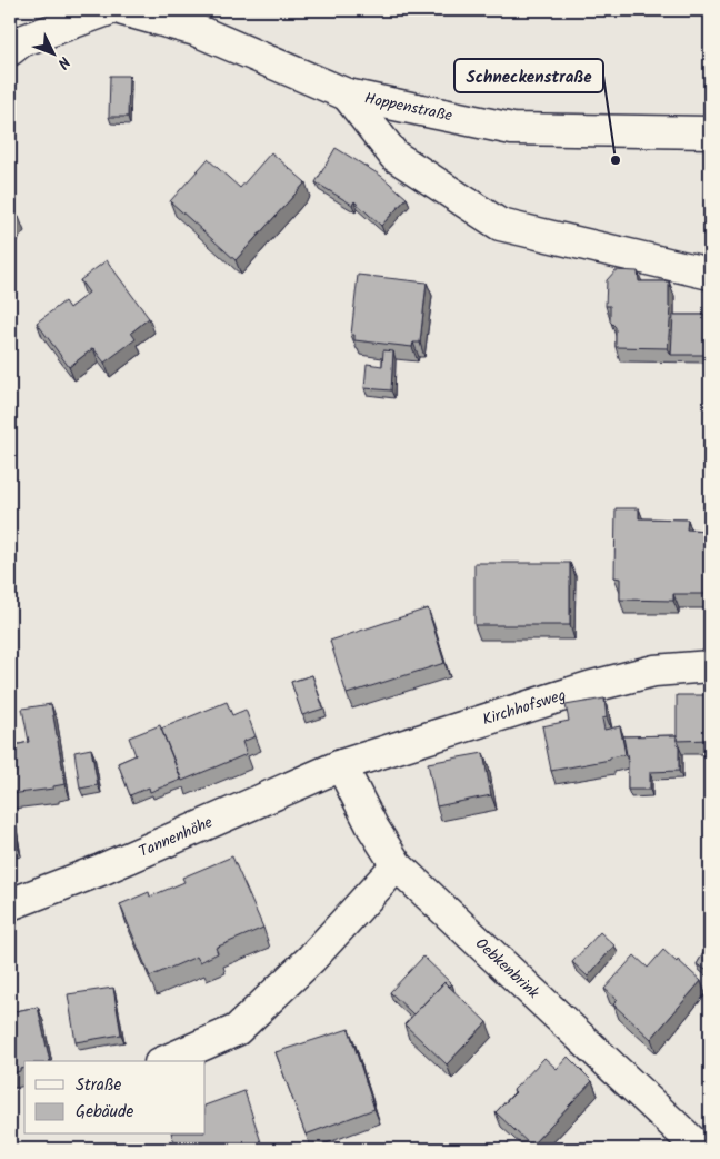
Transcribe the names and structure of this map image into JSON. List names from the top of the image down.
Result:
{
  "streets": {
    "street": [
      "Hoppenstraße",
      "Kirchhofsweg",
      "Tannenhöhe",
      "Oebkenbrink"
    ]
  },
  "crossings": [
    ["Kirchhofsweg", "Tannenhöhe"],
    ["Kirchhofsweg", "Oebkenbrink"],
    ["Tannenhöhe", "Oebkenbrink"]
  ],
  "places": ["Schneckenstraße"],
  "legend": ["Straße", "Gebäude"],
  "north": "bottom right"
}
